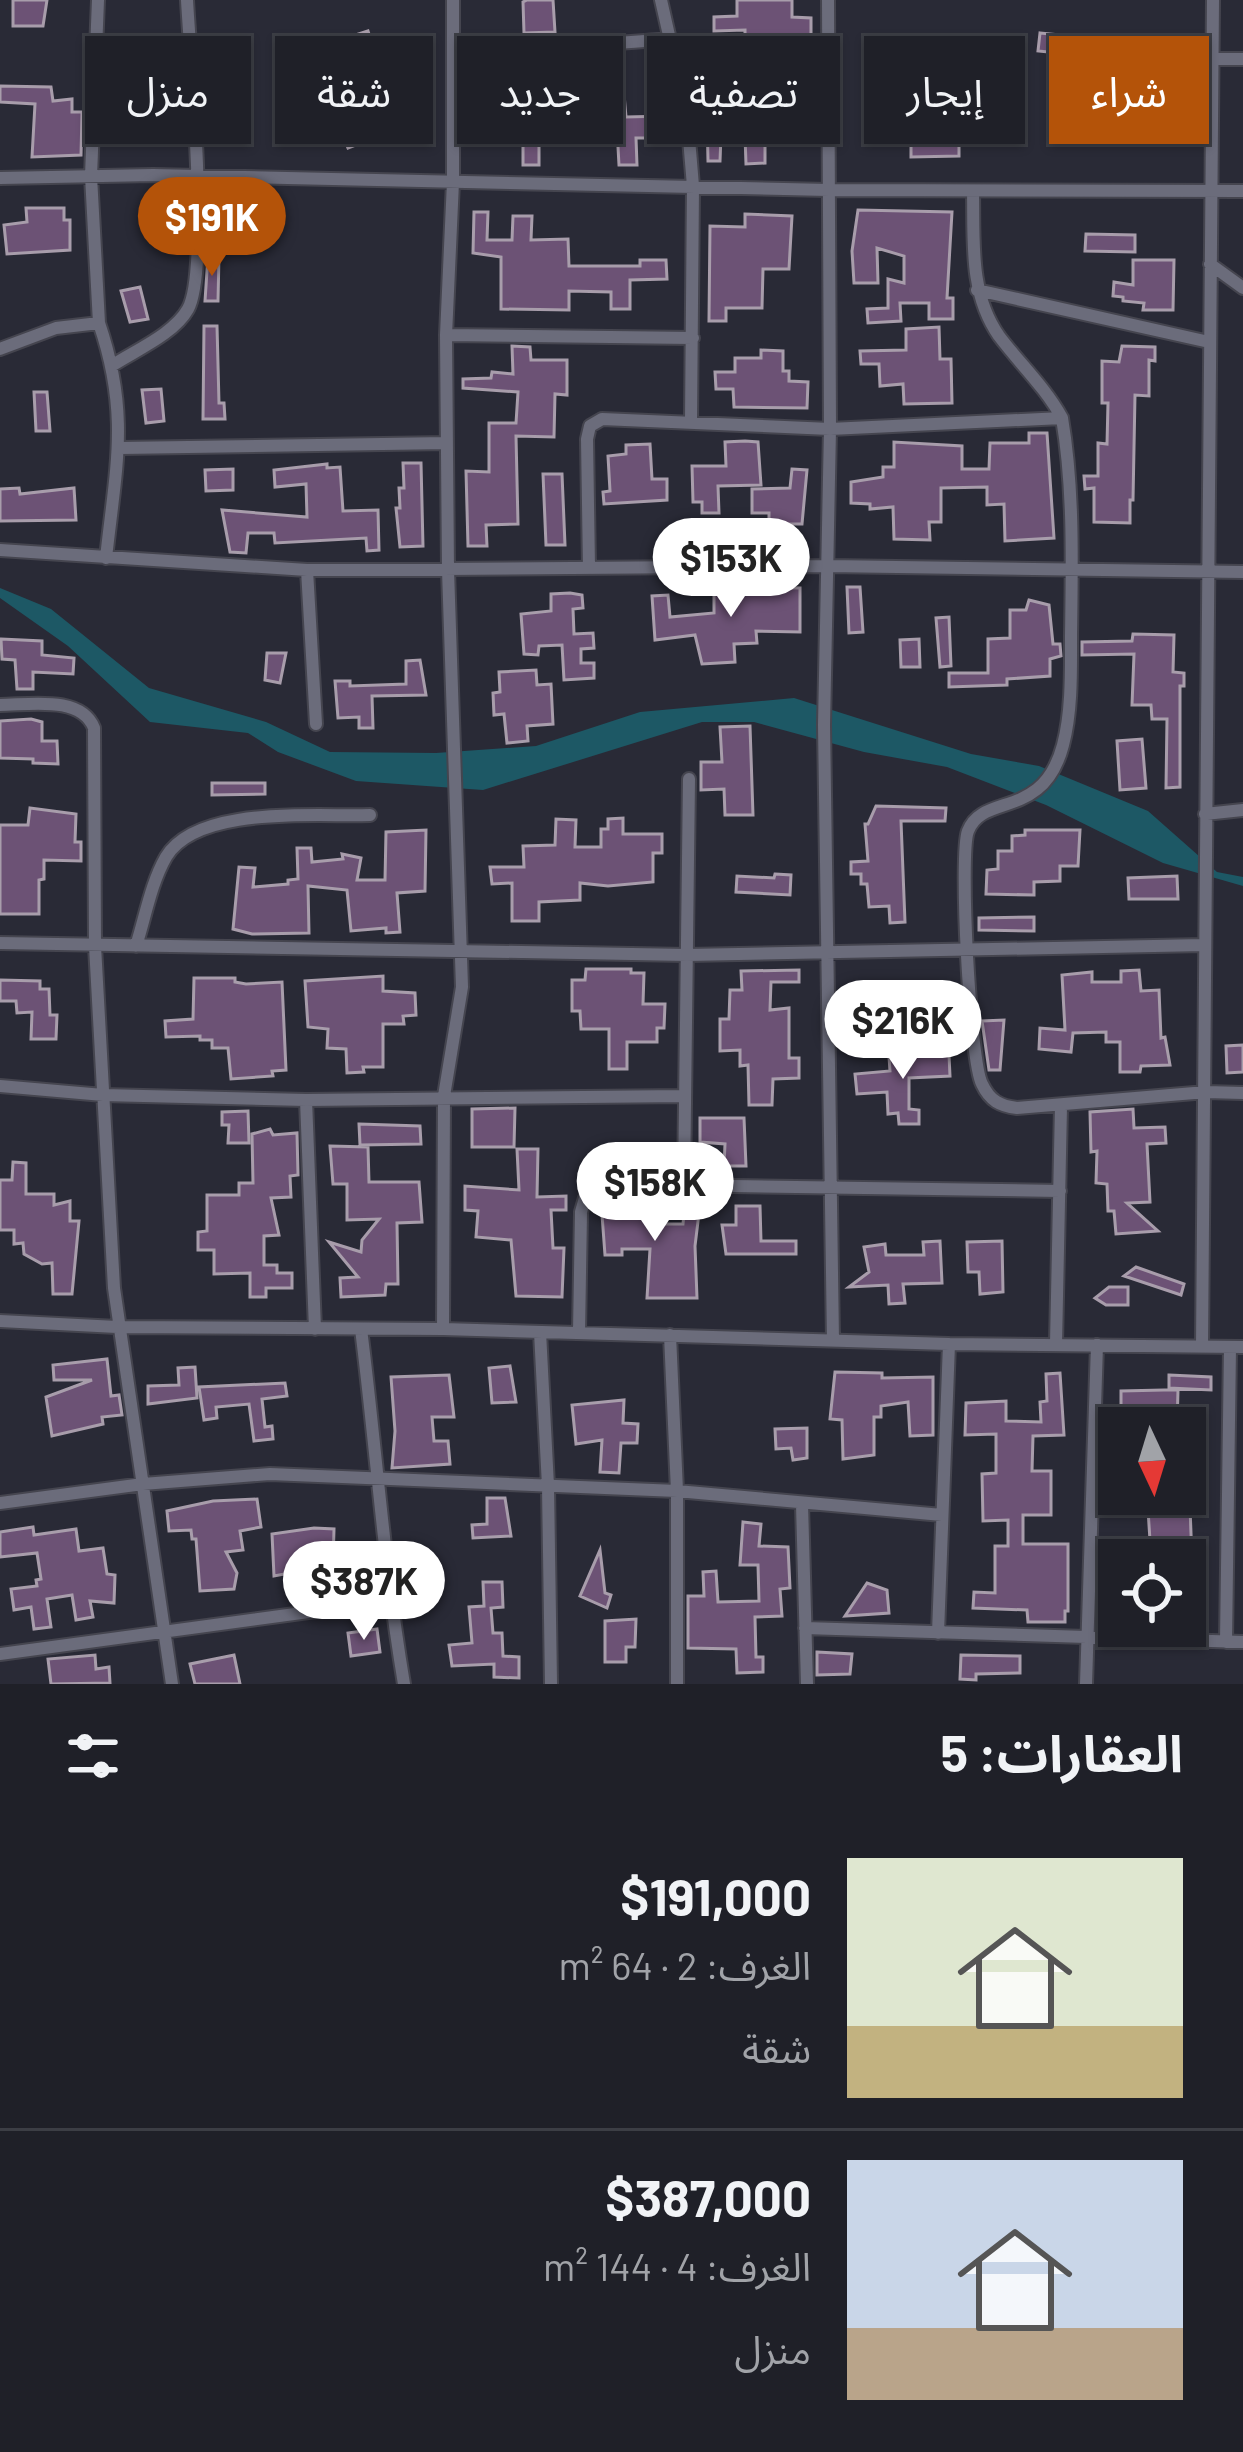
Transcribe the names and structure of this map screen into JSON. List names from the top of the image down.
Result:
{
  "north": "bottom",
  "page": {
    "chip": [
      "شراء",
      "إيجار",
      "تصفية",
      "جديد",
      "شقة",
      "منزل"
    ],
    "price": [
      "$191K",
      "$153K",
      "$216K",
      "$158K",
      "$387K"
    ],
    "heading": "العقارات: 5",
    "list": [
      {
        "name": "$191,000",
        "note": "الغرف: 2 · 64 m² · شقة"
      },
      {
        "name": "$387,000",
        "note": "الغرف: 4 · 144 m² · منزل"
      }
    ]
  }
}
